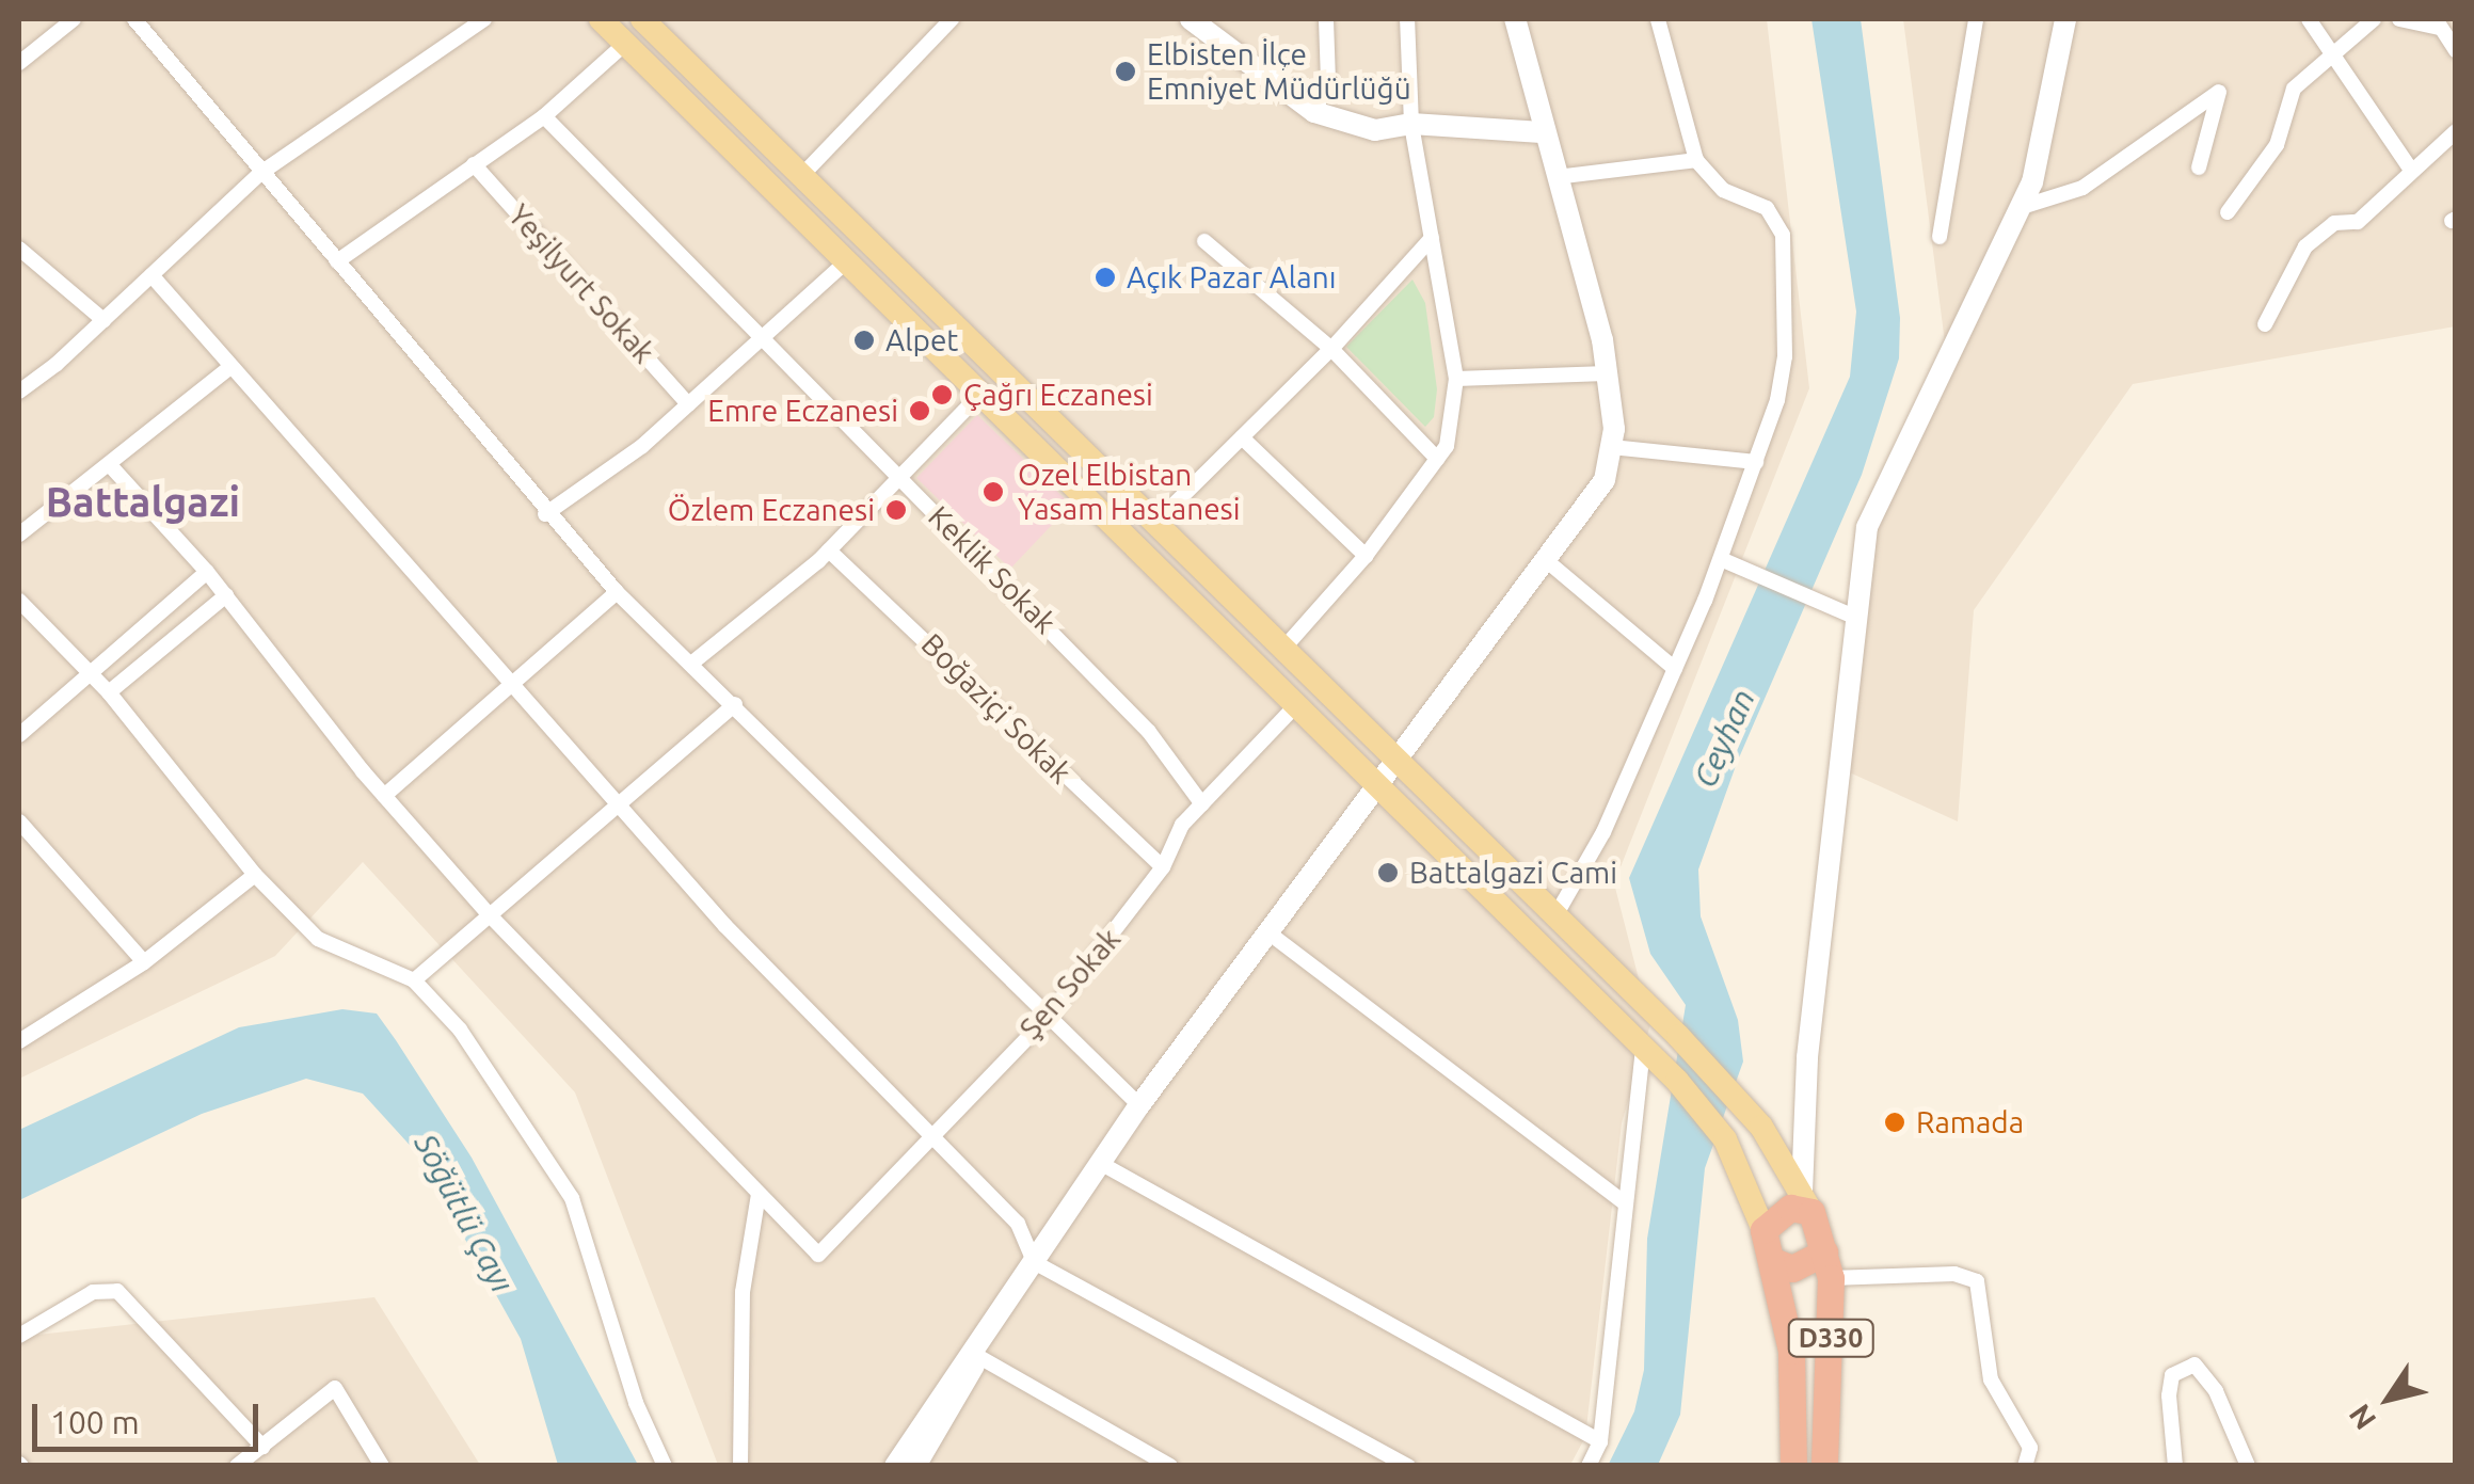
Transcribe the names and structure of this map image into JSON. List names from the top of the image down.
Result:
{
  "streets": {
    "highway": ["D330"],
    "street": [
      "Yeşilyurt Sokak",
      "Keklik Sokak",
      "Boğaziçi Sokak",
      "Şen Sokak"
    ]
  },
  "crossings": [
    ["Keklik Sokak", "Şen Sokak"],
    ["Boğaziçi Sokak", "Şen Sokak"],
    ["Şen Sokak", "D330"]
  ],
  "districts": ["Battalgazi"],
  "water": ["Ceyhan", "Söğütlü Çayı"],
  "places": [
    "Elbisten İlçe Emniyet Müdürlüğü",
    "Açık Pazar Alanı",
    "Alpet",
    "Çağrı Eczanesi",
    "Emre Eczanesi",
    "Ozel Elbistan Yasam Hastanesi",
    "Özlem Eczanesi",
    "Battalgazi Cami",
    "Ramada"
  ],
  "scale_bar": "100 m",
  "north": "bottom left"
}
